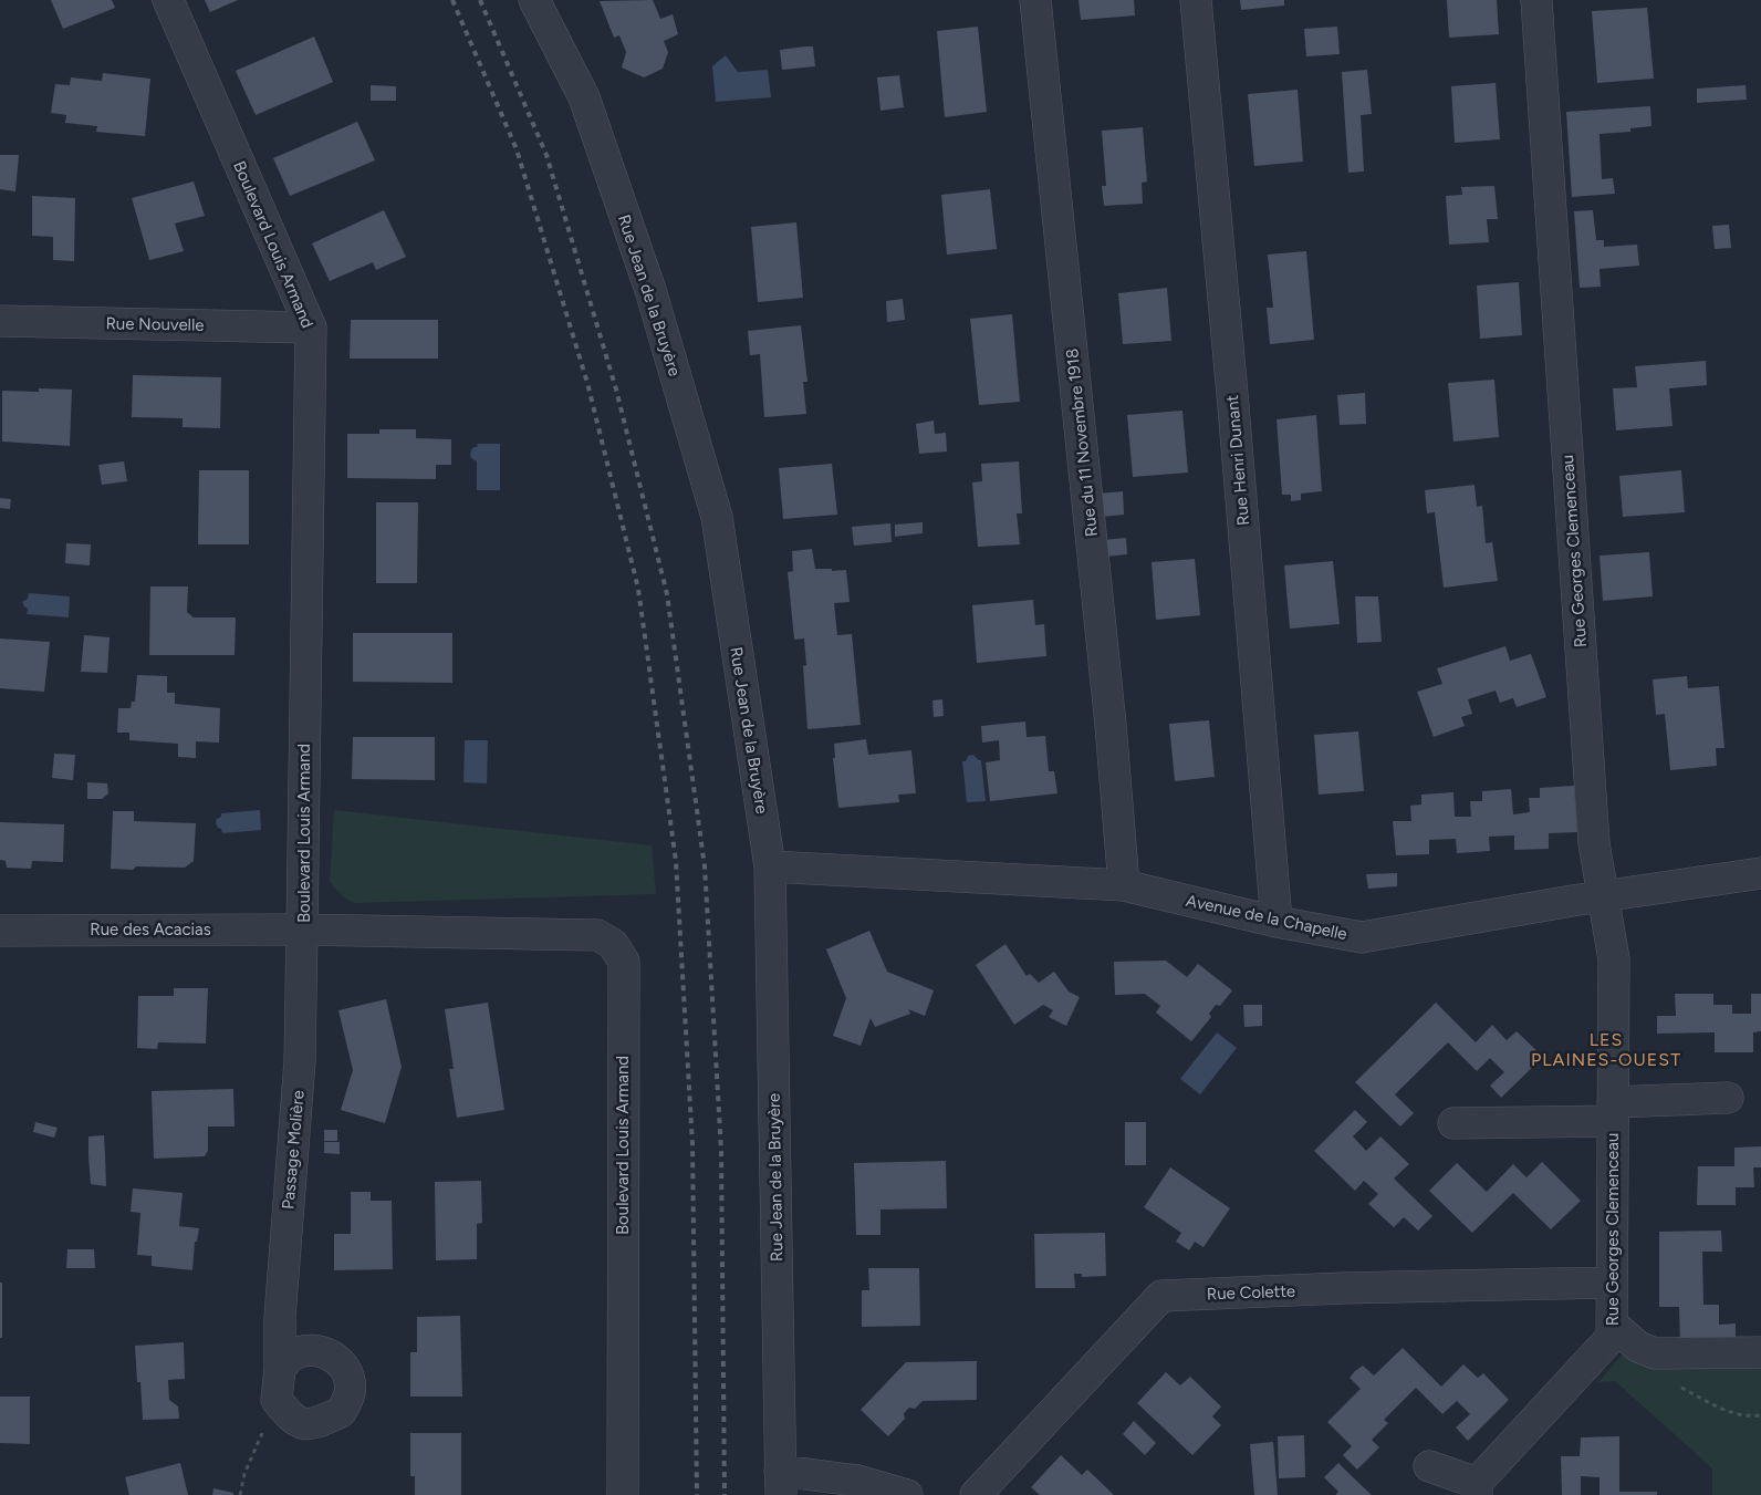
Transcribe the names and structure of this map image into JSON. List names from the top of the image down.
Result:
{
  "streets": {
    "street": [
      "Boulevard Louis Armand",
      "Rue Jean de la Bruyère",
      "Rue Nouvelle",
      "Rue du 11 Novembre 1918",
      "Rue Henri Dunant",
      "Rue Georges Clemenceau",
      "Avenue de la Chapelle",
      "Rue des Acacias",
      "Passage Molière",
      "Rue Colette"
    ]
  },
  "crossings": [
    ["Boulevard Louis Armand", "Rue Nouvelle"],
    ["Boulevard Louis Armand", "Rue des Acacias"],
    ["Boulevard Louis Armand", "Passage Molière"],
    ["Rue Jean de la Bruyère", "Avenue de la Chapelle"],
    ["Rue du 11 Novembre 1918", "Avenue de la Chapelle"],
    ["Rue Henri Dunant", "Avenue de la Chapelle"],
    ["Rue Georges Clemenceau", "Avenue de la Chapelle"],
    ["Rue Georges Clemenceau", "Rue Colette"],
    ["Rue des Acacias", "Passage Molière"]
  ],
  "districts": ["LES PLAINES-OUEST"]
}
